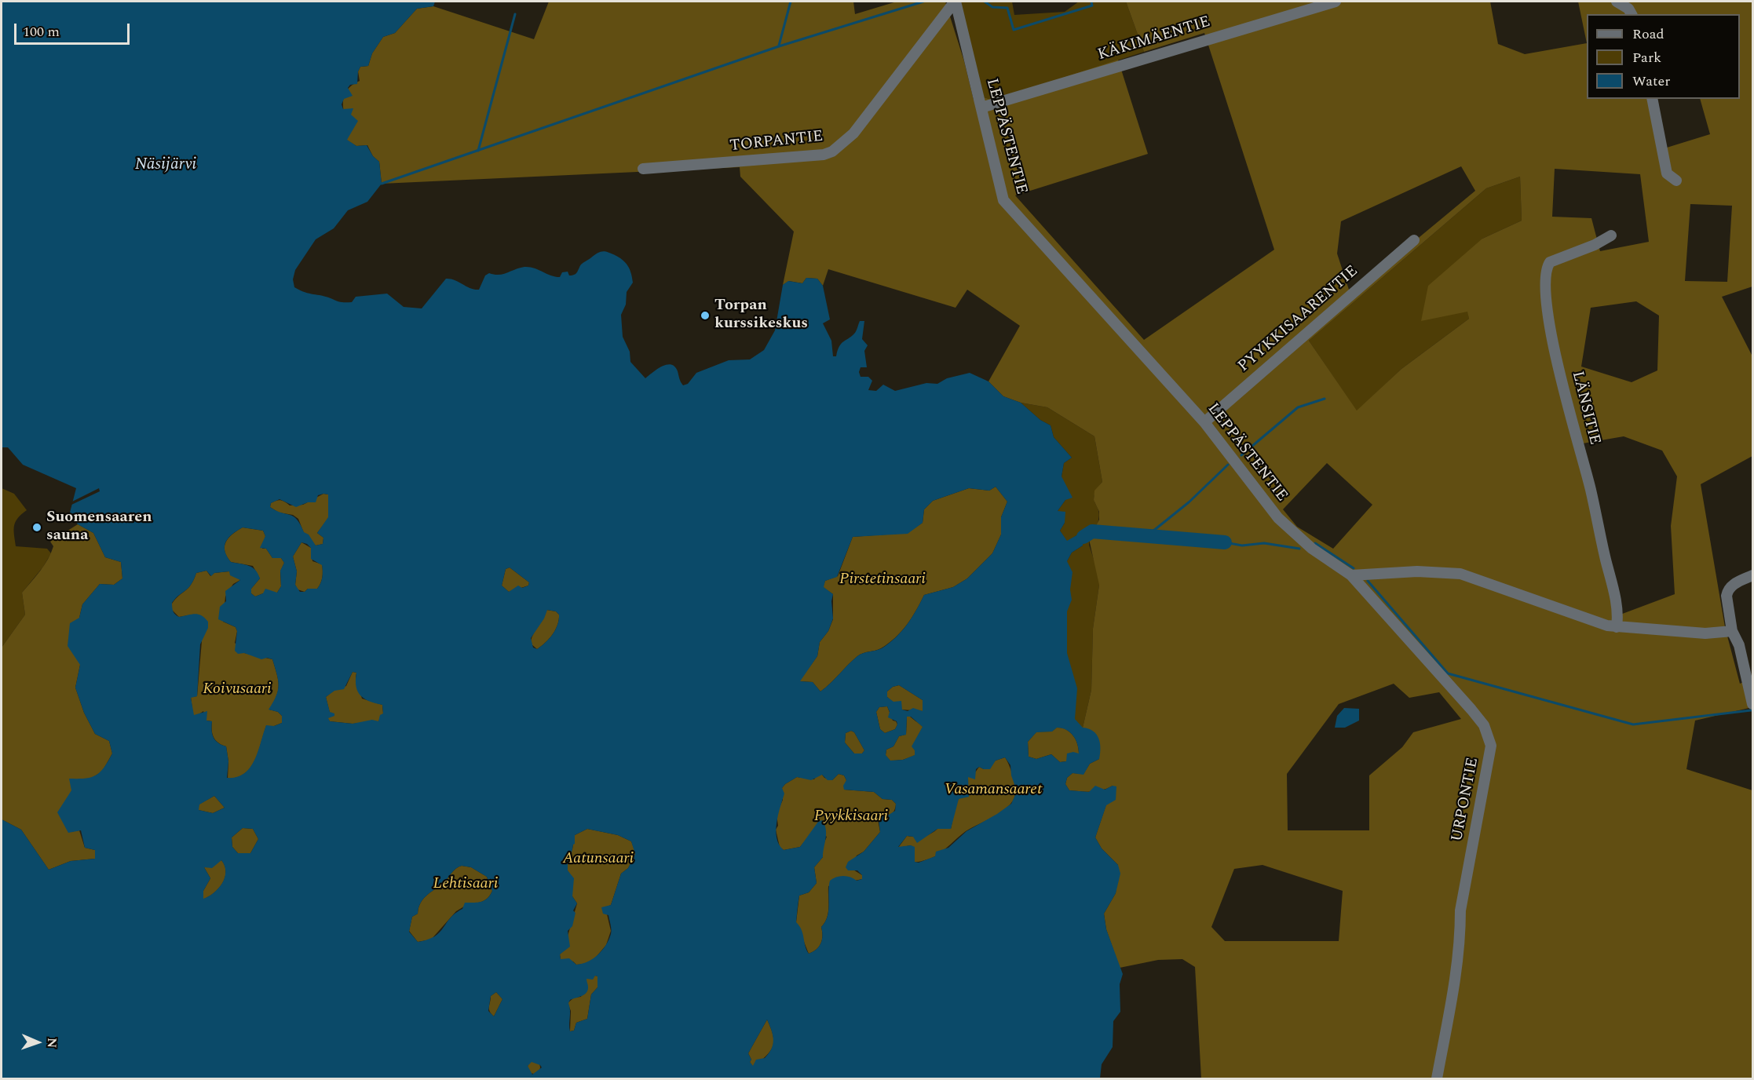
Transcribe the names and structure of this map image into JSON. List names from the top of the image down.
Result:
{
  "streets": {
    "street": [
      "KÄKIMÄENTIE",
      "LEPPÄSTENTIE",
      "TORPANTIE",
      "PYYKKISAARENTIE",
      "LÄNSITIE",
      "URPONTIE"
    ]
  },
  "crossings": [
    ["KÄKIMÄENTIE", "LEPPÄSTENTIE"],
    ["LEPPÄSTENTIE", "TORPANTIE"],
    ["LEPPÄSTENTIE", "PYYKKISAARENTIE"],
    ["LEPPÄSTENTIE", "URPONTIE"]
  ],
  "water": ["Näsijärvi"],
  "parks": [
    "Pirstetinsaari",
    "Koivusaari",
    "Vasamansaaret",
    "Pyykkisaari",
    "Aatunsaari",
    "Lehtisaari"
  ],
  "places": ["Torpan kurssikeskus", "Suomensaaren sauna"],
  "legend": ["Road", "Park", "Water"],
  "scale_bar": "100 m",
  "north": "right"
}
